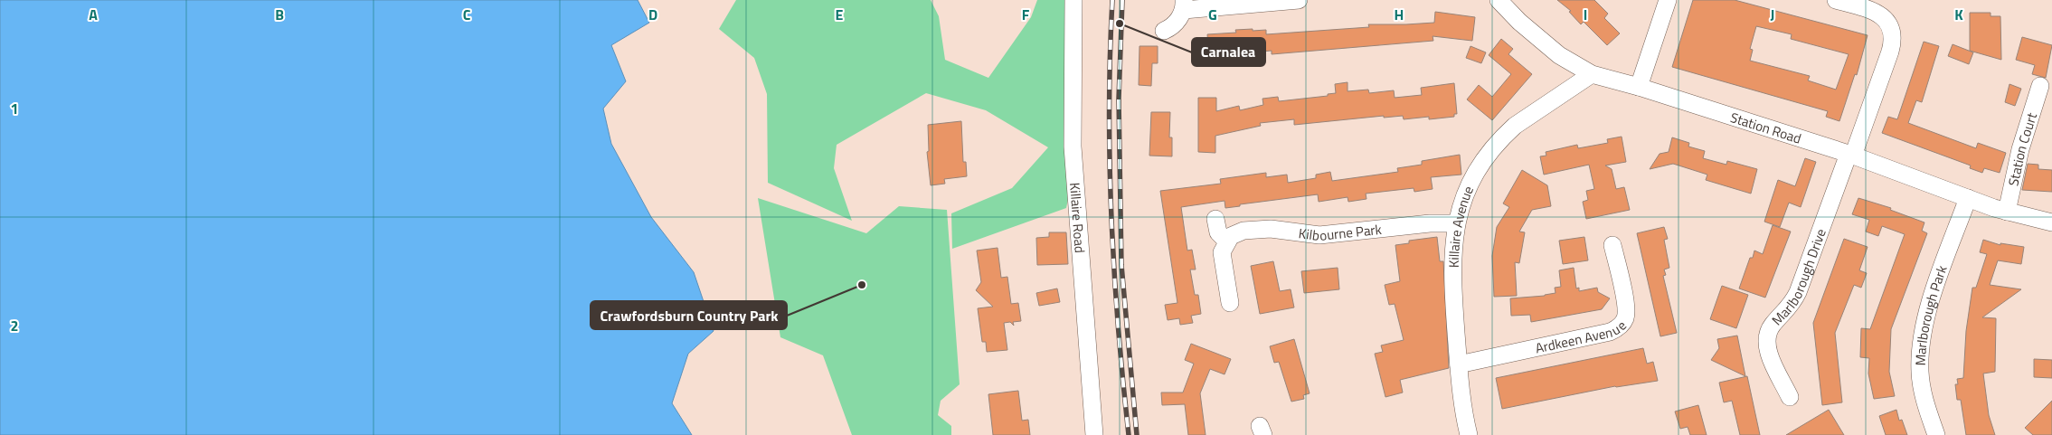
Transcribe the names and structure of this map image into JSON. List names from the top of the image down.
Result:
{
  "streets": {
    "street": [
      "Station Road",
      "Station Court",
      "Killaire Road",
      "Killaire Avenue",
      "Kilbourne Park",
      "Marlborough Drive",
      "Marlborough Park",
      "Ardkeen Avenue"
    ]
  },
  "crossings": [
    ["Station Road", "Station Court"],
    ["Station Road", "Killaire Avenue"],
    ["Station Road", "Marlborough Drive"],
    ["Station Road", "Marlborough Park"],
    ["Killaire Avenue", "Kilbourne Park"],
    ["Killaire Avenue", "Ardkeen Avenue"]
  ],
  "places": ["Carnalea", "Crawfordsburn Country Park"],
  "grid": {
    "columns": [
      "A",
      "B",
      "C",
      "D",
      "E",
      "F",
      "G",
      "H",
      "I",
      "J",
      "K"
    ],
    "rows": ["1", "2"]
  }
}
